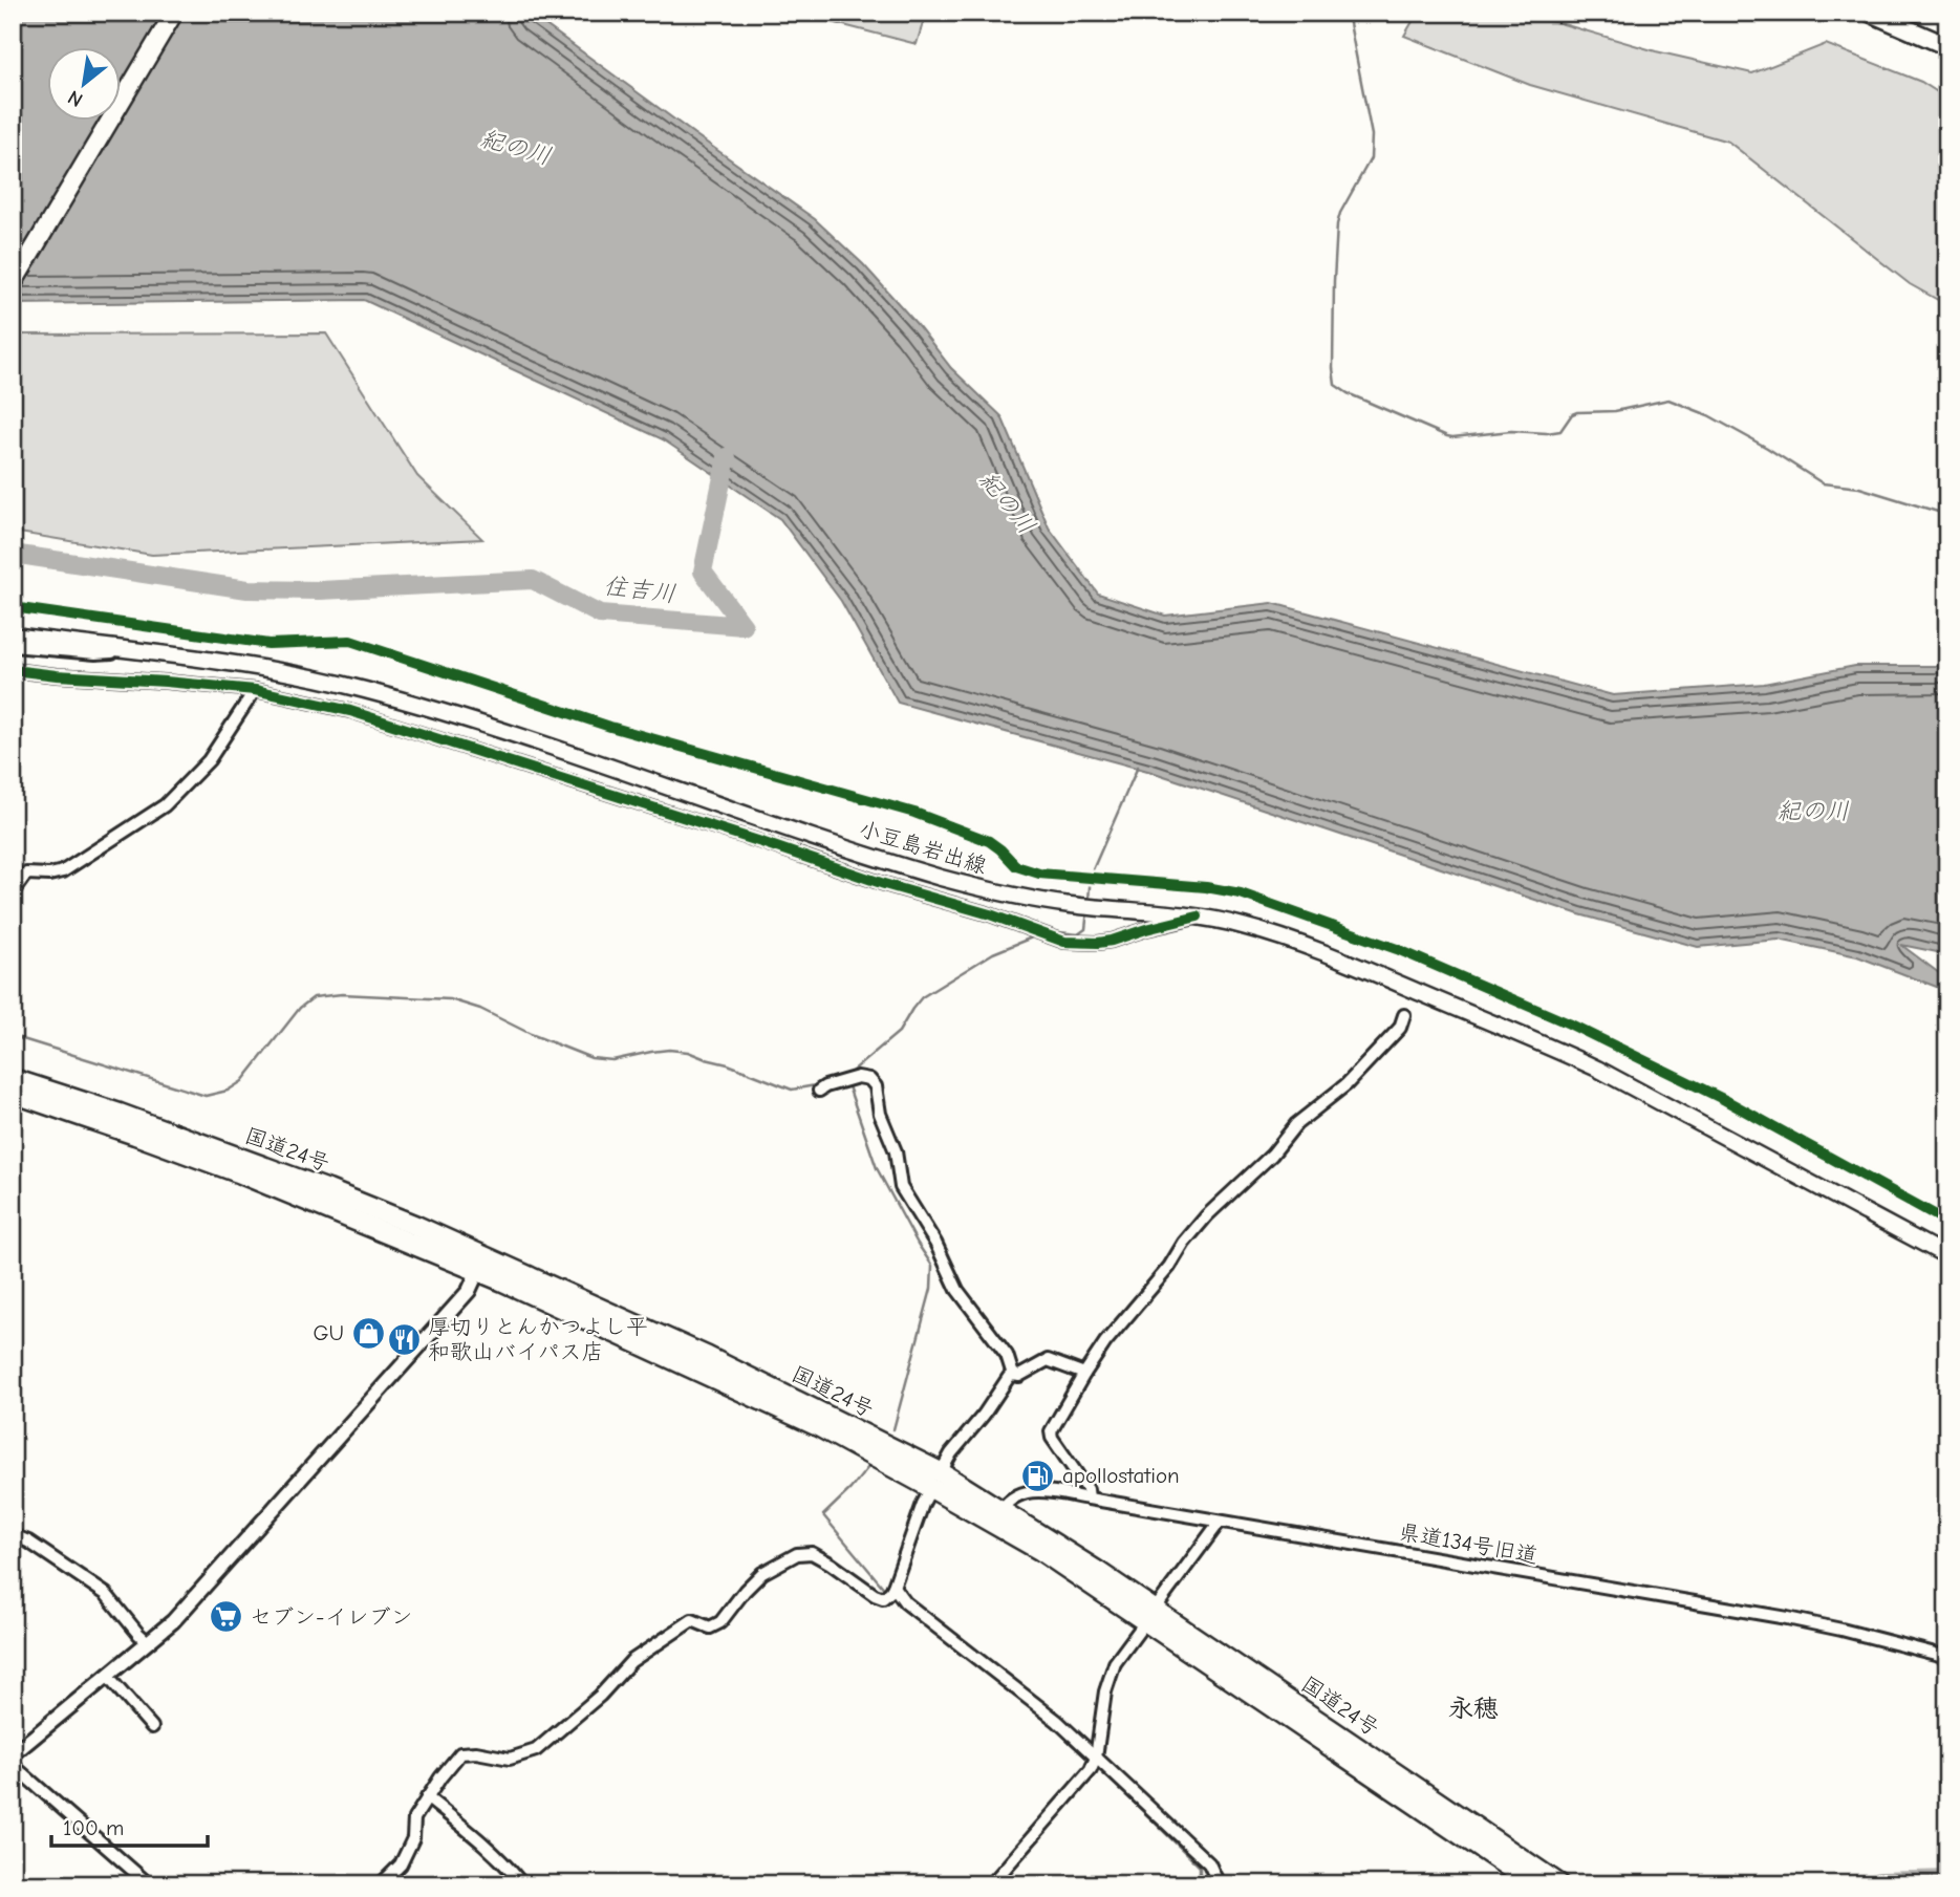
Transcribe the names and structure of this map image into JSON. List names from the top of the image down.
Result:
{
  "streets": {
    "highway": ["国道24号"],
    "main road": ["小豆島岩出線"],
    "street": ["県道134号旧道"]
  },
  "crossings": [
    ["国道24号", "県道134号旧道"]
  ],
  "districts": ["永穂"],
  "water": ["紀の川", "住吉川"],
  "places": {
    "shop": ["GU"],
    "restaurant": ["厚切りとんかつよし平 和歌山バイパス店"],
    "fuel station": ["apollostation"],
    "supermarket": ["セブン-イレブン"]
  },
  "scale_bar": "100 m",
  "north": "bottom left"
}
